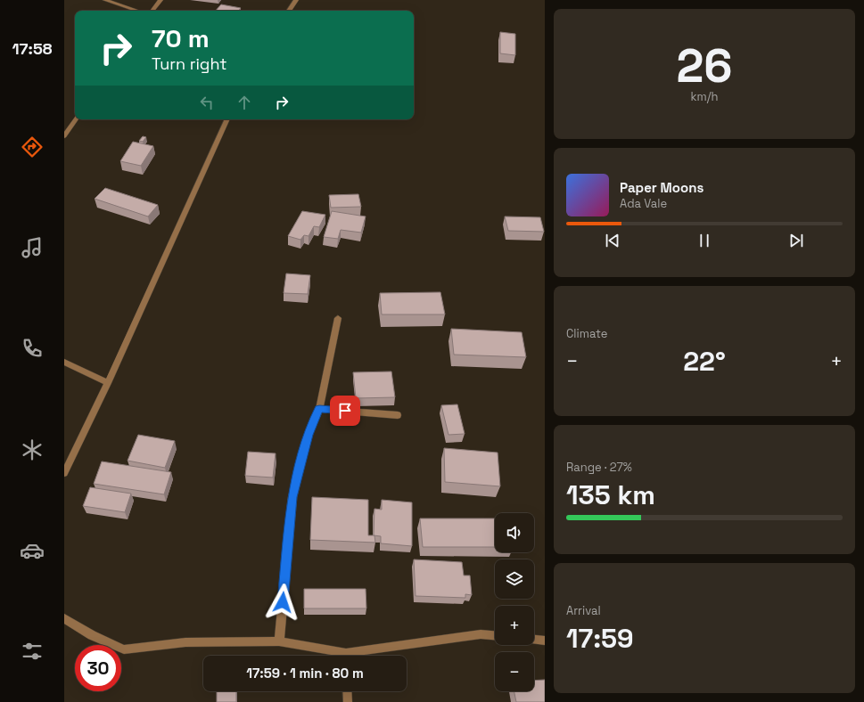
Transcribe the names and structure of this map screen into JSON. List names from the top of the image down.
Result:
{
  "page": {
    "tabs": "17:58",
    "tile": [
      ["26", "km/h"],
      "Climate",
      ["Range · 27%", "135 km"],
      ["Arrival", "17:59"]
    ],
    "turn": ["70 m", "Turn right"],
    "song": ["Paper Moons", "Ada Vale"],
    "heat": ["−", "22°", "+"],
    "map_buttons": ["+", "−"],
    "limit": "30",
    "trip": "17:59 · 1 min · 80 m"
  }
}
